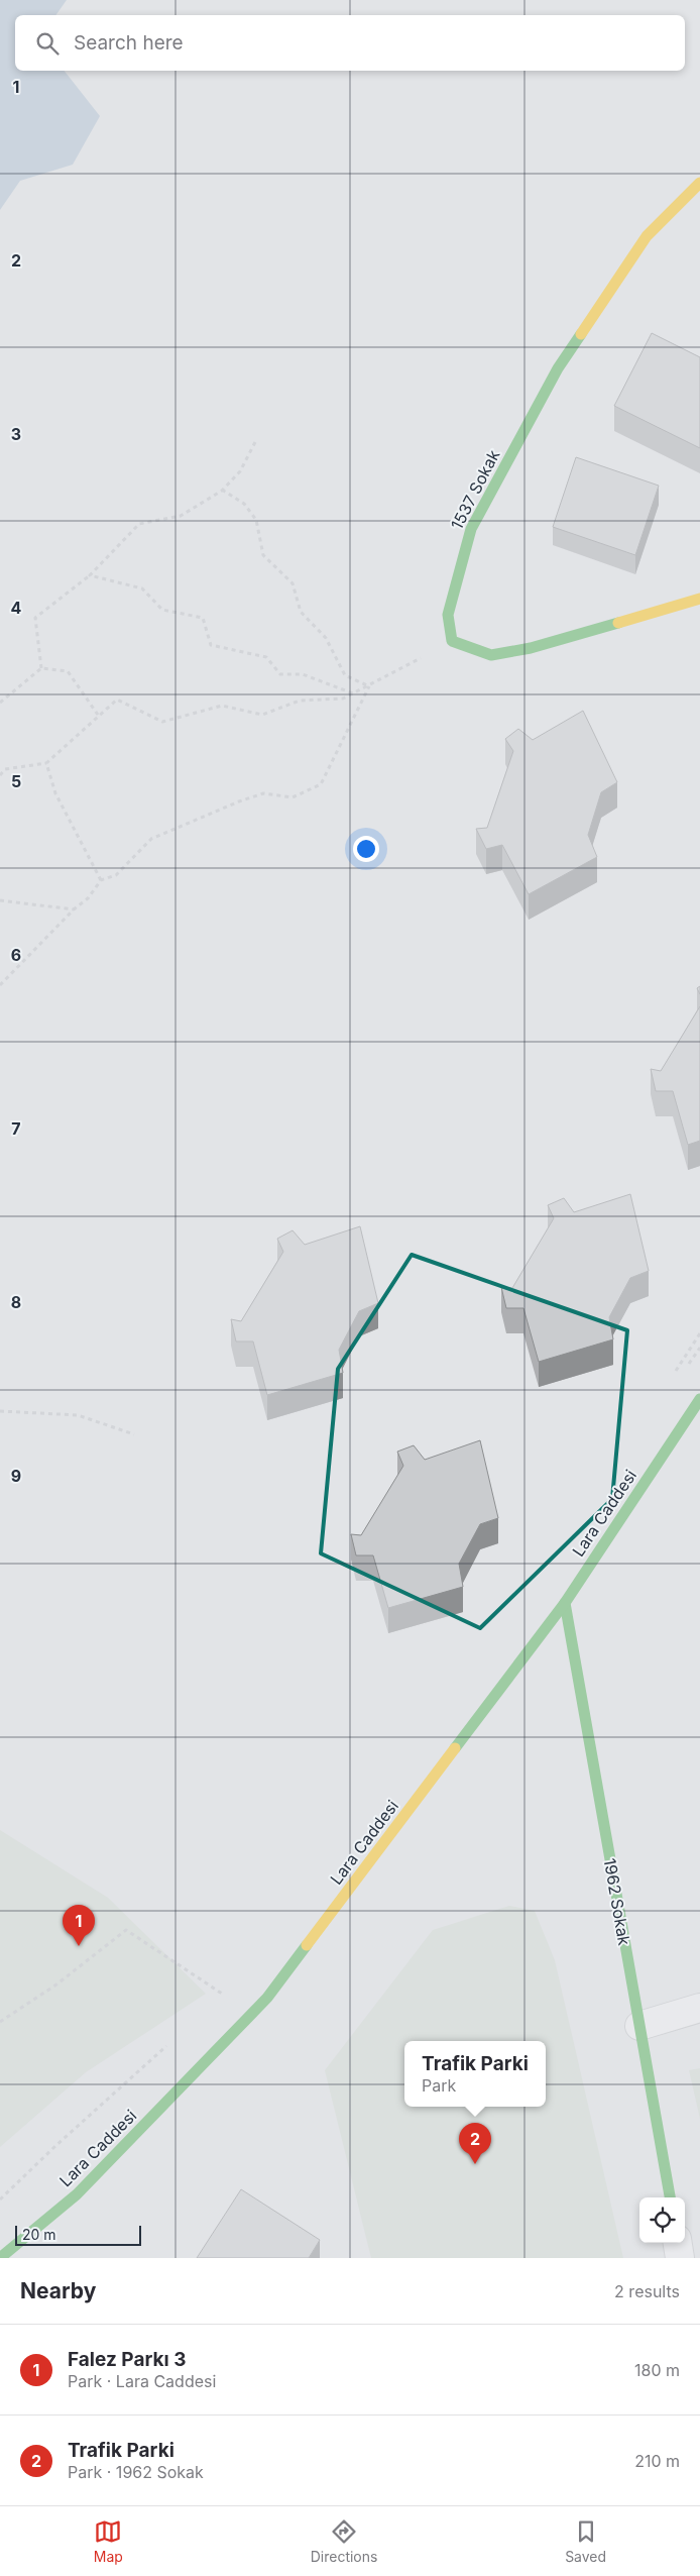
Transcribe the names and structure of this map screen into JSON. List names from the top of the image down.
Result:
{
  "streets": {
    "street": ["1537 Sokak", "Lara Caddesi", "1962 Sokak"]
  },
  "crossings": [
    ["Lara Caddesi", "1962 Sokak"]
  ],
  "scale_bar": "20 m",
  "page": {
    "search": "Search here",
    "pins": ["1", "2"],
    "popup": ["Trafik Parki", "Park"],
    "scale": "20 m",
    "heading": ["Nearby", "2 results"],
    "list": [
      {
        "mark": "1",
        "name": "Falez Parkı 3",
        "note": "Park · Lara Caddesi",
        "value": "180 m"
      },
      {
        "mark": "2",
        "name": "Trafik Parki",
        "note": "Park · 1962 Sokak",
        "value": "210 m"
      }
    ],
    "nav": ["Map", "Directions", "Saved"]
  },
  "grid": {
    "rows": [
      "1",
      "2",
      "3",
      "4",
      "5",
      "6",
      "7",
      "8",
      "9"
    ]
  }
}
